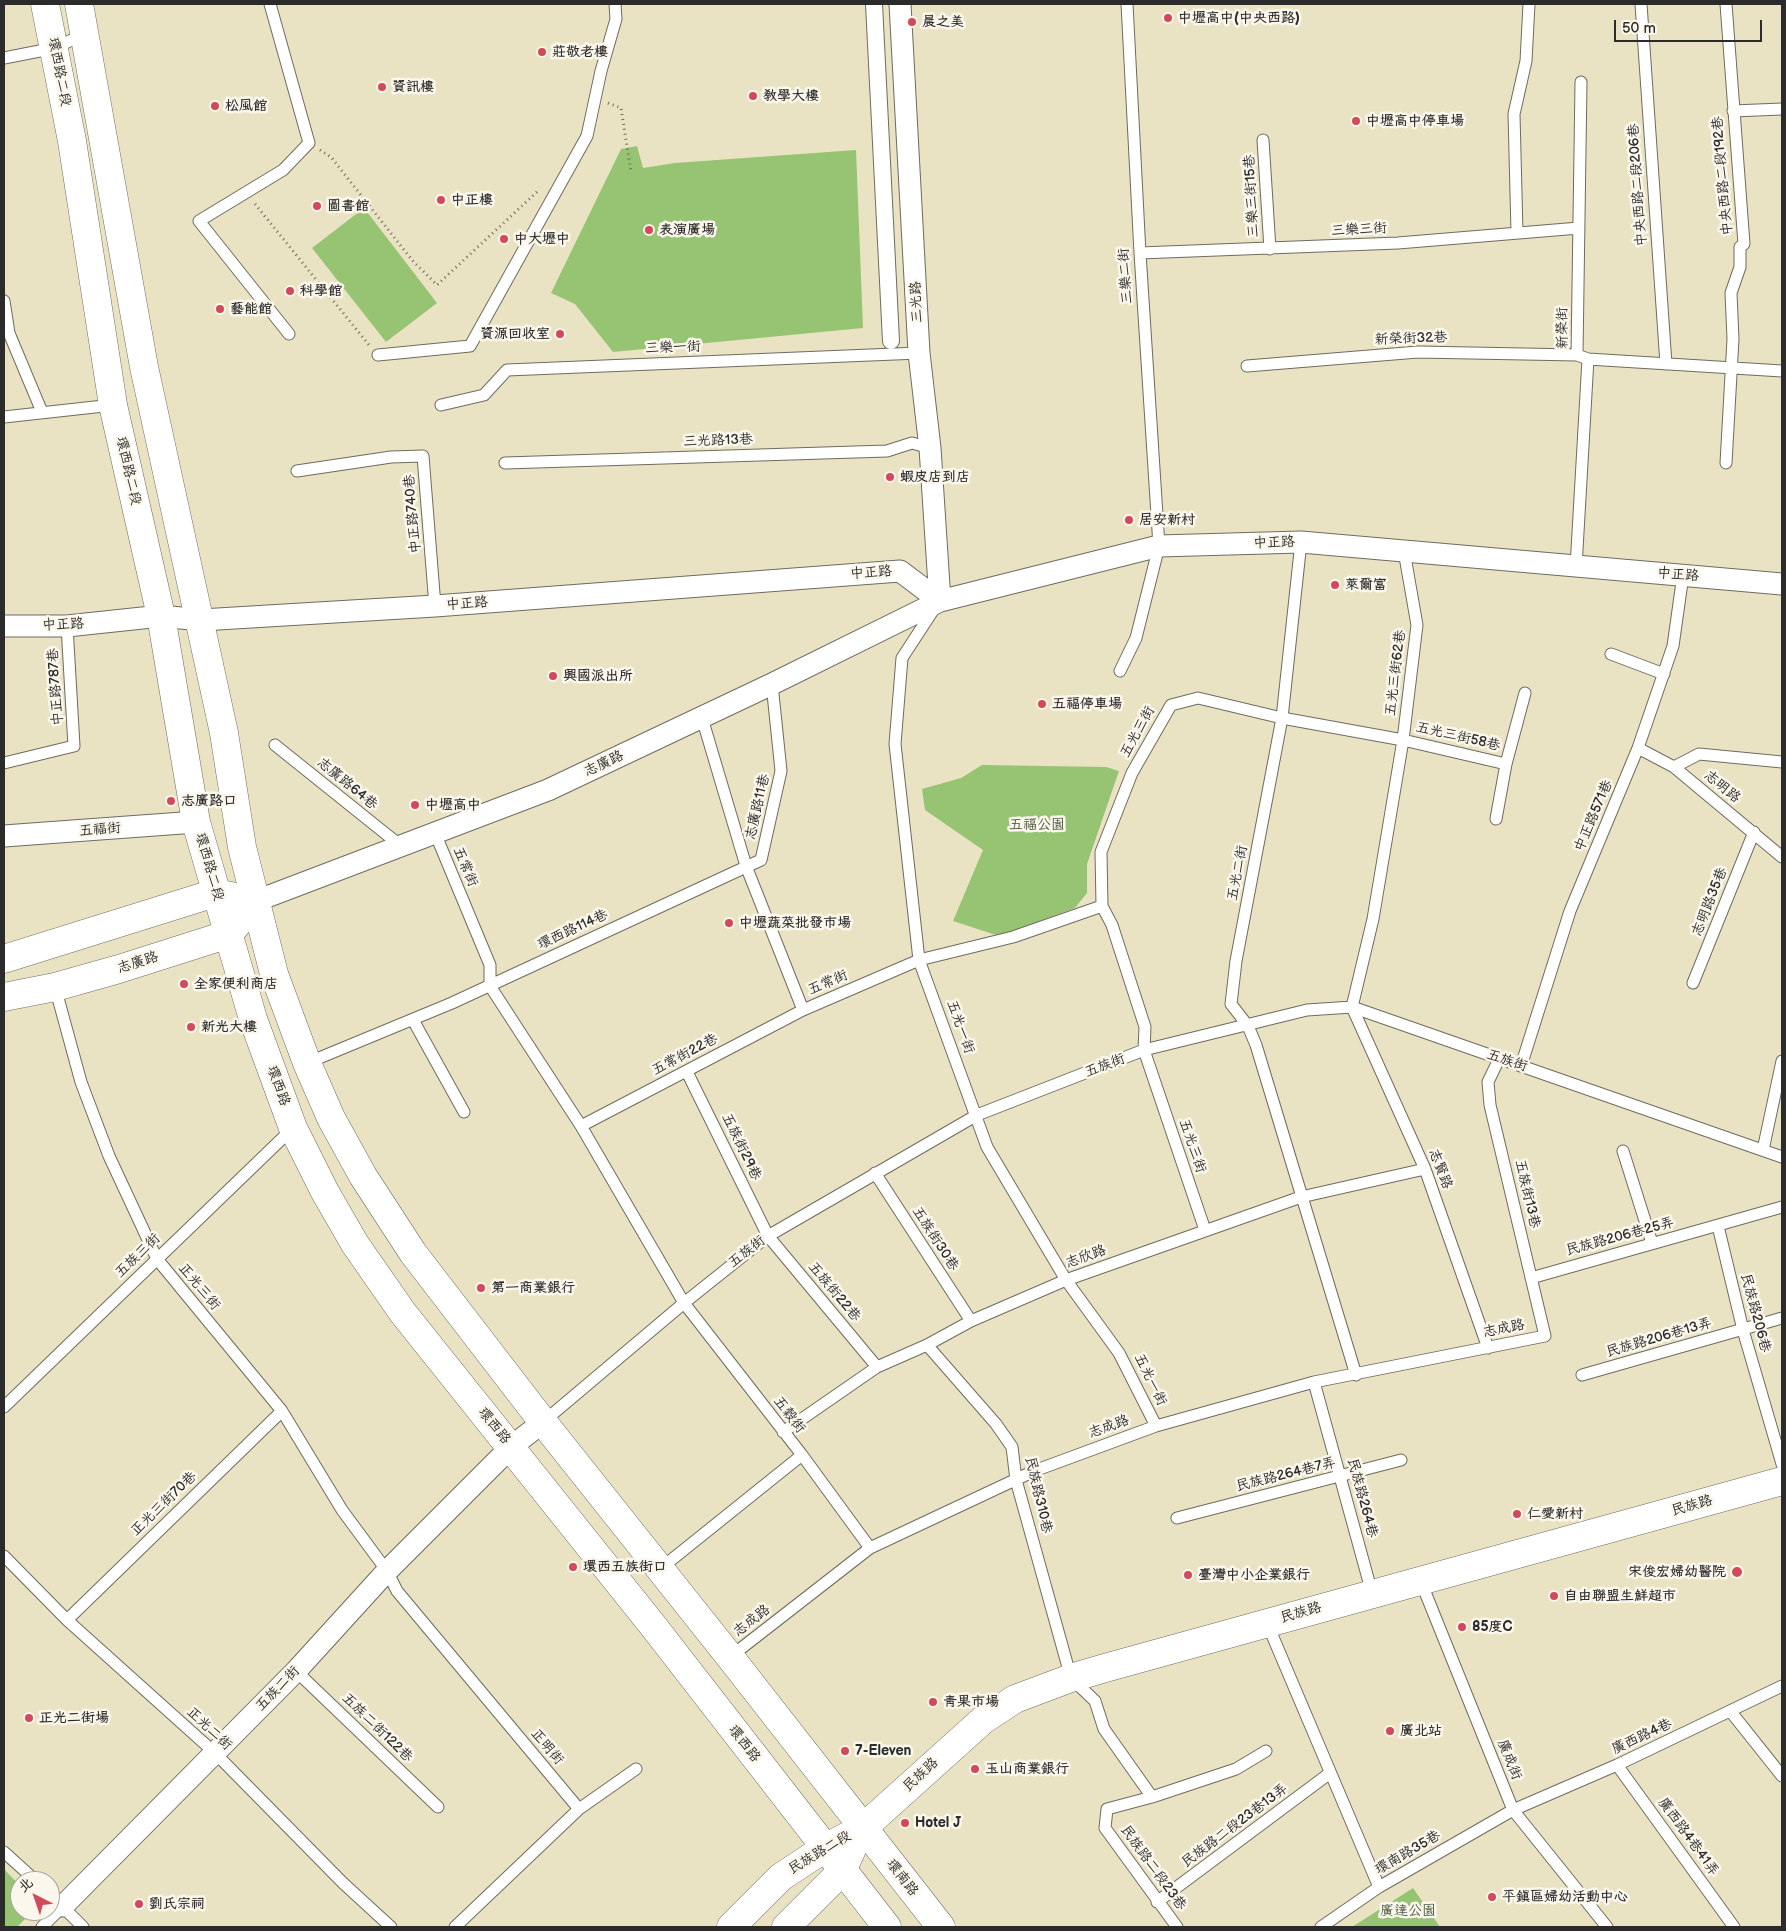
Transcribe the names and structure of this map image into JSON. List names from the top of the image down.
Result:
{
  "streets": {
    "main road": [
      "環西路二段",
      "志廣路",
      "環西路",
      "民族路",
      "民族路二段",
      "環南路"
    ],
    "street": [
      "三光路",
      "中正路",
      "五福街",
      "五族街",
      "五族二街"
    ],
    "lane": [
      "中央西路二段192巷",
      "中央西路二段206巷",
      "三樂三街15巷",
      "三樂三街",
      "三樂二街",
      "新榮街",
      "新榮街32巷",
      "三樂一街",
      "三光路13巷",
      "中正路740巷",
      "五光三街62巷",
      "中正路787巷",
      "五光三街",
      "五光三街58巷",
      "志廣路64巷",
      "志明路",
      "志廣路11巷",
      "中正路571巷",
      "五常街",
      "五光二街",
      "志明路35巷",
      "環西路114巷",
      "五光一街",
      "五常街22巷",
      "五族街29巷",
      "志賢路",
      "五族街13巷",
      "民族路206巷25弄",
      "五族街30巷",
      "五族三街",
      "志欣路",
      "正光三街",
      "五族街22巷",
      "民族路206巷",
      "志成路",
      "民族路206巷13弄",
      "五穀街",
      "民族路264巷7弄",
      "民族路310巷",
      "民族路264巷",
      "正光三街70巷",
      "五族二街122巷",
      "正光二街",
      "廣西路4巷",
      "正明街",
      "廣成街",
      "民族路二段23巷13弄",
      "廣西路4巷41弄",
      "環南路35巷",
      "民族路二段23巷"
    ]
  },
  "crossings": [
    ["環西路二段", "中正路"],
    ["環西路二段", "志廣路"],
    ["環西路二段", "五福街"],
    ["環西路二段", "環西路"],
    ["中央西路二段192巷", "新榮街32巷"],
    ["中央西路二段206巷", "新榮街32巷"],
    ["三樂三街15巷", "三樂三街"],
    ["三樂三街", "三樂二街"],
    ["三樂三街", "新榮街"],
    ["三樂二街", "中正路"],
    ["三光路", "三樂一街"],
    ["三光路", "三光路13巷"],
    ["三光路", "中正路"],
    ["三光路", "志廣路"],
    ["三光路", "五光一街"],
    ["新榮街", "新榮街32巷"],
    ["新榮街", "中正路"],
    ["中正路740巷", "中正路"],
    ["中正路", "五光三街62巷"],
    ["中正路", "中正路787巷"],
    ["中正路", "志廣路"],
    ["中正路", "中正路571巷"],
    ["中正路", "五光二街"],
    ["中正路", "五光一街"],
    ["五光三街62巷", "五光三街"],
    ["五光三街62巷", "五光三街58巷"],
    ["五光三街", "五光三街58巷"],
    ["五光三街", "五常街"],
    ["五光三街", "五光二街"],
    ["五光三街", "五族街"],
    ["五光三街", "志欣路"],
    ["志廣路", "志廣路64巷"],
    ["志廣路", "志廣路11巷"],
    ["志廣路", "五常街"],
    ["志廣路", "五光一街"],
    ["志廣路", "環西路"],
    ["志廣路", "正光三街"],
    ["志明路", "中正路571巷"],
    ["志明路", "志明路35巷"],
    ["志廣路11巷", "五常街"],
    ["志廣路11巷", "環西路114巷"],
    ["中正路571巷", "五族街"],
    ["五常街", "環西路114巷"],
    ["五常街", "五光一街"],
    ["五常街", "五常街22巷"],
    ["五常街", "五族街"],
    ["五常街", "五穀街"],
    ["五光二街", "五族街"],
    ["五光二街", "志欣路"],
    ["五光二街", "志成路"],
    ["五光一街", "五族街"],
    ["五光一街", "志欣路"],
    ["五光一街", "志成路"],
    ["五常街22巷", "五族街29巷"],
    ["五族街", "環西路"],
    ["五族街", "五族街29巷"],
    ["五族街", "志賢路"],
    ["五族街", "五族街13巷"],
    ["五族街", "五族街30巷"],
    ["五族街", "五族街22巷"],
    ["五族街", "五穀街"],
    ["五族街", "五族二街"],
    ["環西路", "五族三街"],
    ["環西路", "五族二街"],
    ["環西路", "民族路二段"],
    ["五族街29巷", "五族街22巷"],
    ["志賢路", "志欣路"],
    ["志賢路", "志成路"],
    ["五族街13巷", "民族路206巷25弄"],
    ["五族街13巷", "志成路"],
    ["民族路206巷25弄", "民族路206巷"],
    ["五族街30巷", "志欣路"],
    ["五族三街", "正光三街"],
    ["志欣路", "五族街22巷"],
    ["志欣路", "五穀街"],
    ["志欣路", "民族路310巷"],
    ["正光三街", "正光三街70巷"],
    ["正光三街", "五族二街"],
    ["正光三街", "正明街"],
    ["民族路206巷", "民族路206巷13弄"],
    ["志成路", "五穀街"],
    ["志成路", "民族路310巷"],
    ["志成路", "民族路264巷"],
    ["民族路264巷7弄", "民族路264巷"],
    ["民族路310巷", "民族路"],
    ["民族路264巷", "民族路"],
    ["正光三街70巷", "正光二街"],
    ["民族路", "廣成街"],
    ["民族路", "民族路二段"],
    ["民族路", "環南路"],
    ["五族二街", "五族二街122巷"],
    ["五族二街", "正光二街"],
    ["五族二街", "正明街"],
    ["廣西路4巷", "廣成街"],
    ["廣西路4巷", "廣西路4巷41弄"],
    ["廣西路4巷", "環南路35巷"],
    ["廣成街", "環南路35巷"],
    ["民族路二段23巷13弄", "民族路二段23巷"],
    ["民族路二段", "環南路"]
  ],
  "parks": ["五福公園", "廣達公園"],
  "places": [
    "中壢高中(中央西路)",
    "晨之美",
    "莊敬老樓",
    "資訊樓",
    "教學大樓",
    "松風館",
    "中壢高中停車場",
    "中正樓",
    "圖書館",
    "表演廣場",
    "中大壢中",
    "科學館",
    "藝能館",
    "資源回收室",
    "蝦皮店到店",
    "居安新村",
    "萊爾富",
    "興國派出所",
    "五福停車場",
    "志廣路口",
    "中壢高中",
    "中壢蔬菜批發市場",
    "全家便利商店",
    "新光大樓",
    "第一商業銀行",
    "仁愛新村",
    "環西五族街口",
    "宋俊宏婦幼醫院",
    "臺灣中小企業銀行",
    "自由聯盟生鮮超市",
    "85度C",
    "青果市場",
    "正光二街場",
    "廣北站",
    "7-Eleven",
    "玉山商業銀行",
    "Hotel J",
    "平鎮區婦幼活動中心",
    "劉氏宗祠"
  ],
  "scale_bar": "50 m",
  "north": "top left"
}
